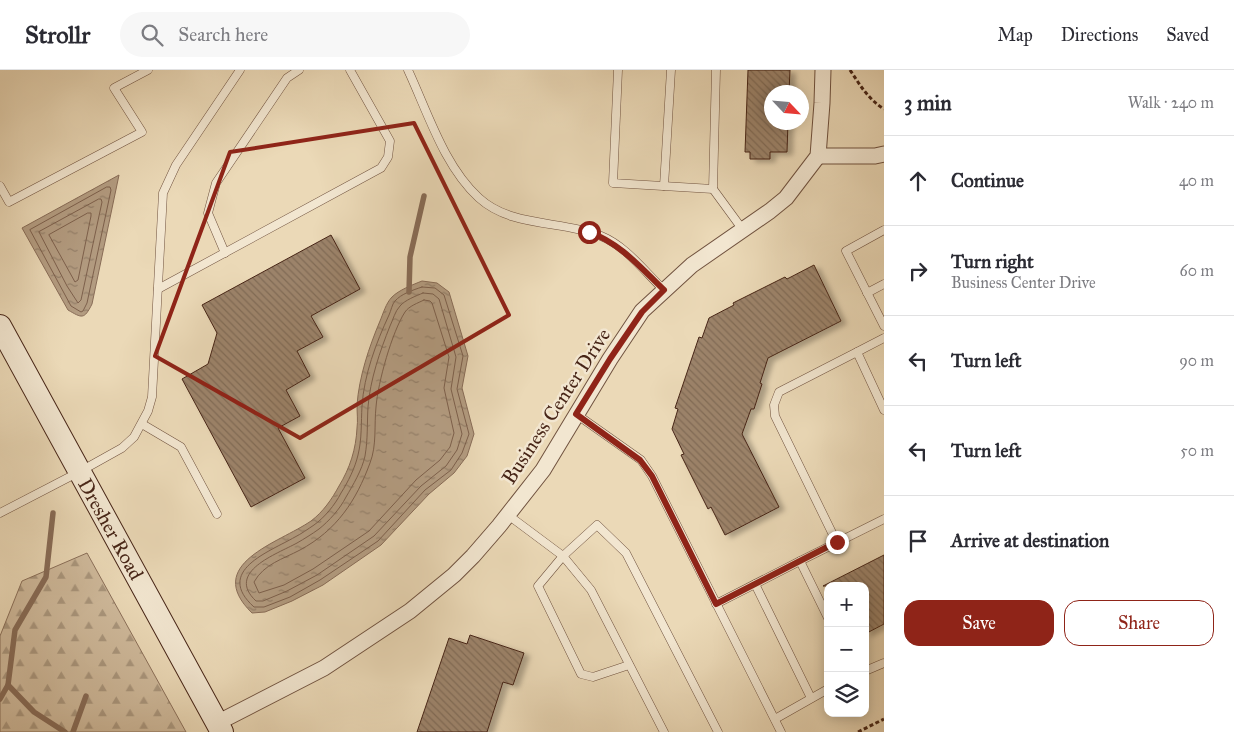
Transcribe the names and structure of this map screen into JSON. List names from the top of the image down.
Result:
{
  "streets": {
    "main road": ["Dresher Road"],
    "street": ["Business Center Drive"]
  },
  "crossings": [
    ["Business Center Drive", "Dresher Road"]
  ],
  "north": "bottom right",
  "page": {
    "header": "Strollr",
    "search": "Search here",
    "nav": ["Map", "Directions", "Saved"],
    "heading": ["3 min", "Walk · 240 m"],
    "list": [
      ["Continue", "40 m"],
      ["Turn right", "Business Center Drive", "60 m"],
      ["Turn left", "90 m"],
      ["Turn left", "50 m"],
      "Arrive at destination"
    ],
    "map_buttons": ["+", "−"],
    "buttons": ["Save", "Share"]
  }
}
